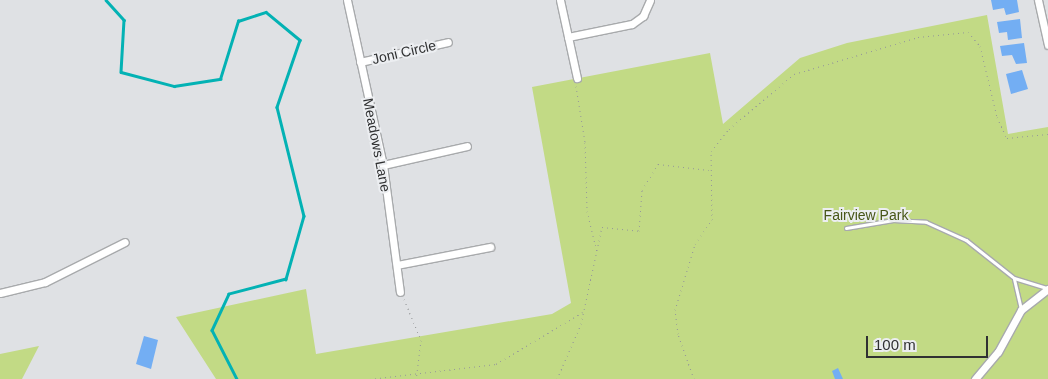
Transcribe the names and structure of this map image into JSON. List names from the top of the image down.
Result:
{
  "streets": {
    "street": ["Joni Circle", "Meadows Lane"]
  },
  "crossings": [
    ["Joni Circle", "Meadows Lane"]
  ],
  "parks": ["Fairview Park"],
  "scale_bar": "100 m"
}
